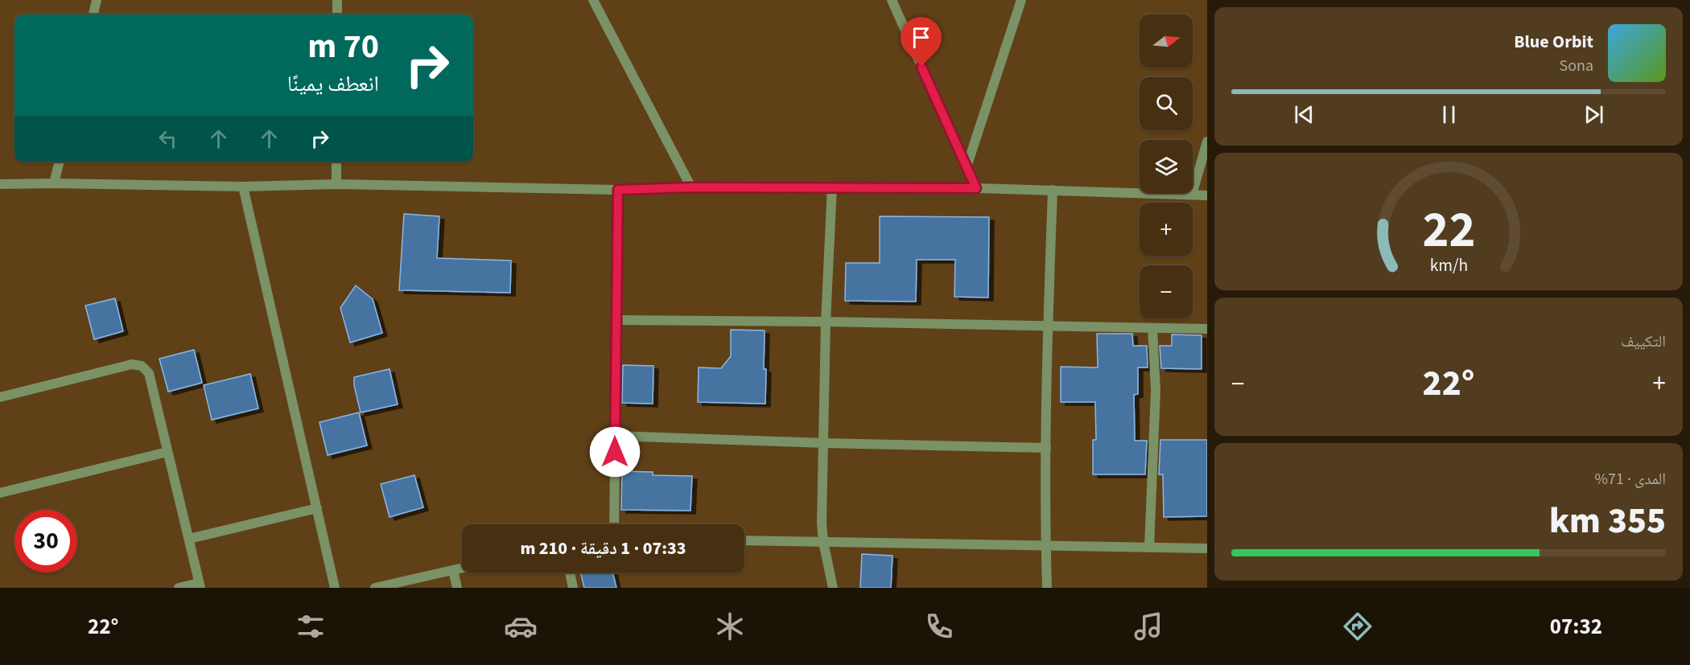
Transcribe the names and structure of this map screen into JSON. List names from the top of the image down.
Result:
{
  "north": "right",
  "page": {
    "map_buttons": ["+", "−"],
    "turn": ["70 m", "انعطف يمينًا"],
    "song": ["Blue Orbit", "Sona"],
    "tile": [
      "التكييف",
      ["المدى · 71%", "355 km"]
    ],
    "heat": ["−", "22°", "+"],
    "limit": "30",
    "trip": "07:33 · 1 دقيقة · 210 m",
    "tabs": ["07:32", "22°"],
    "gauge": ["22", "km/h"]
  }
}
